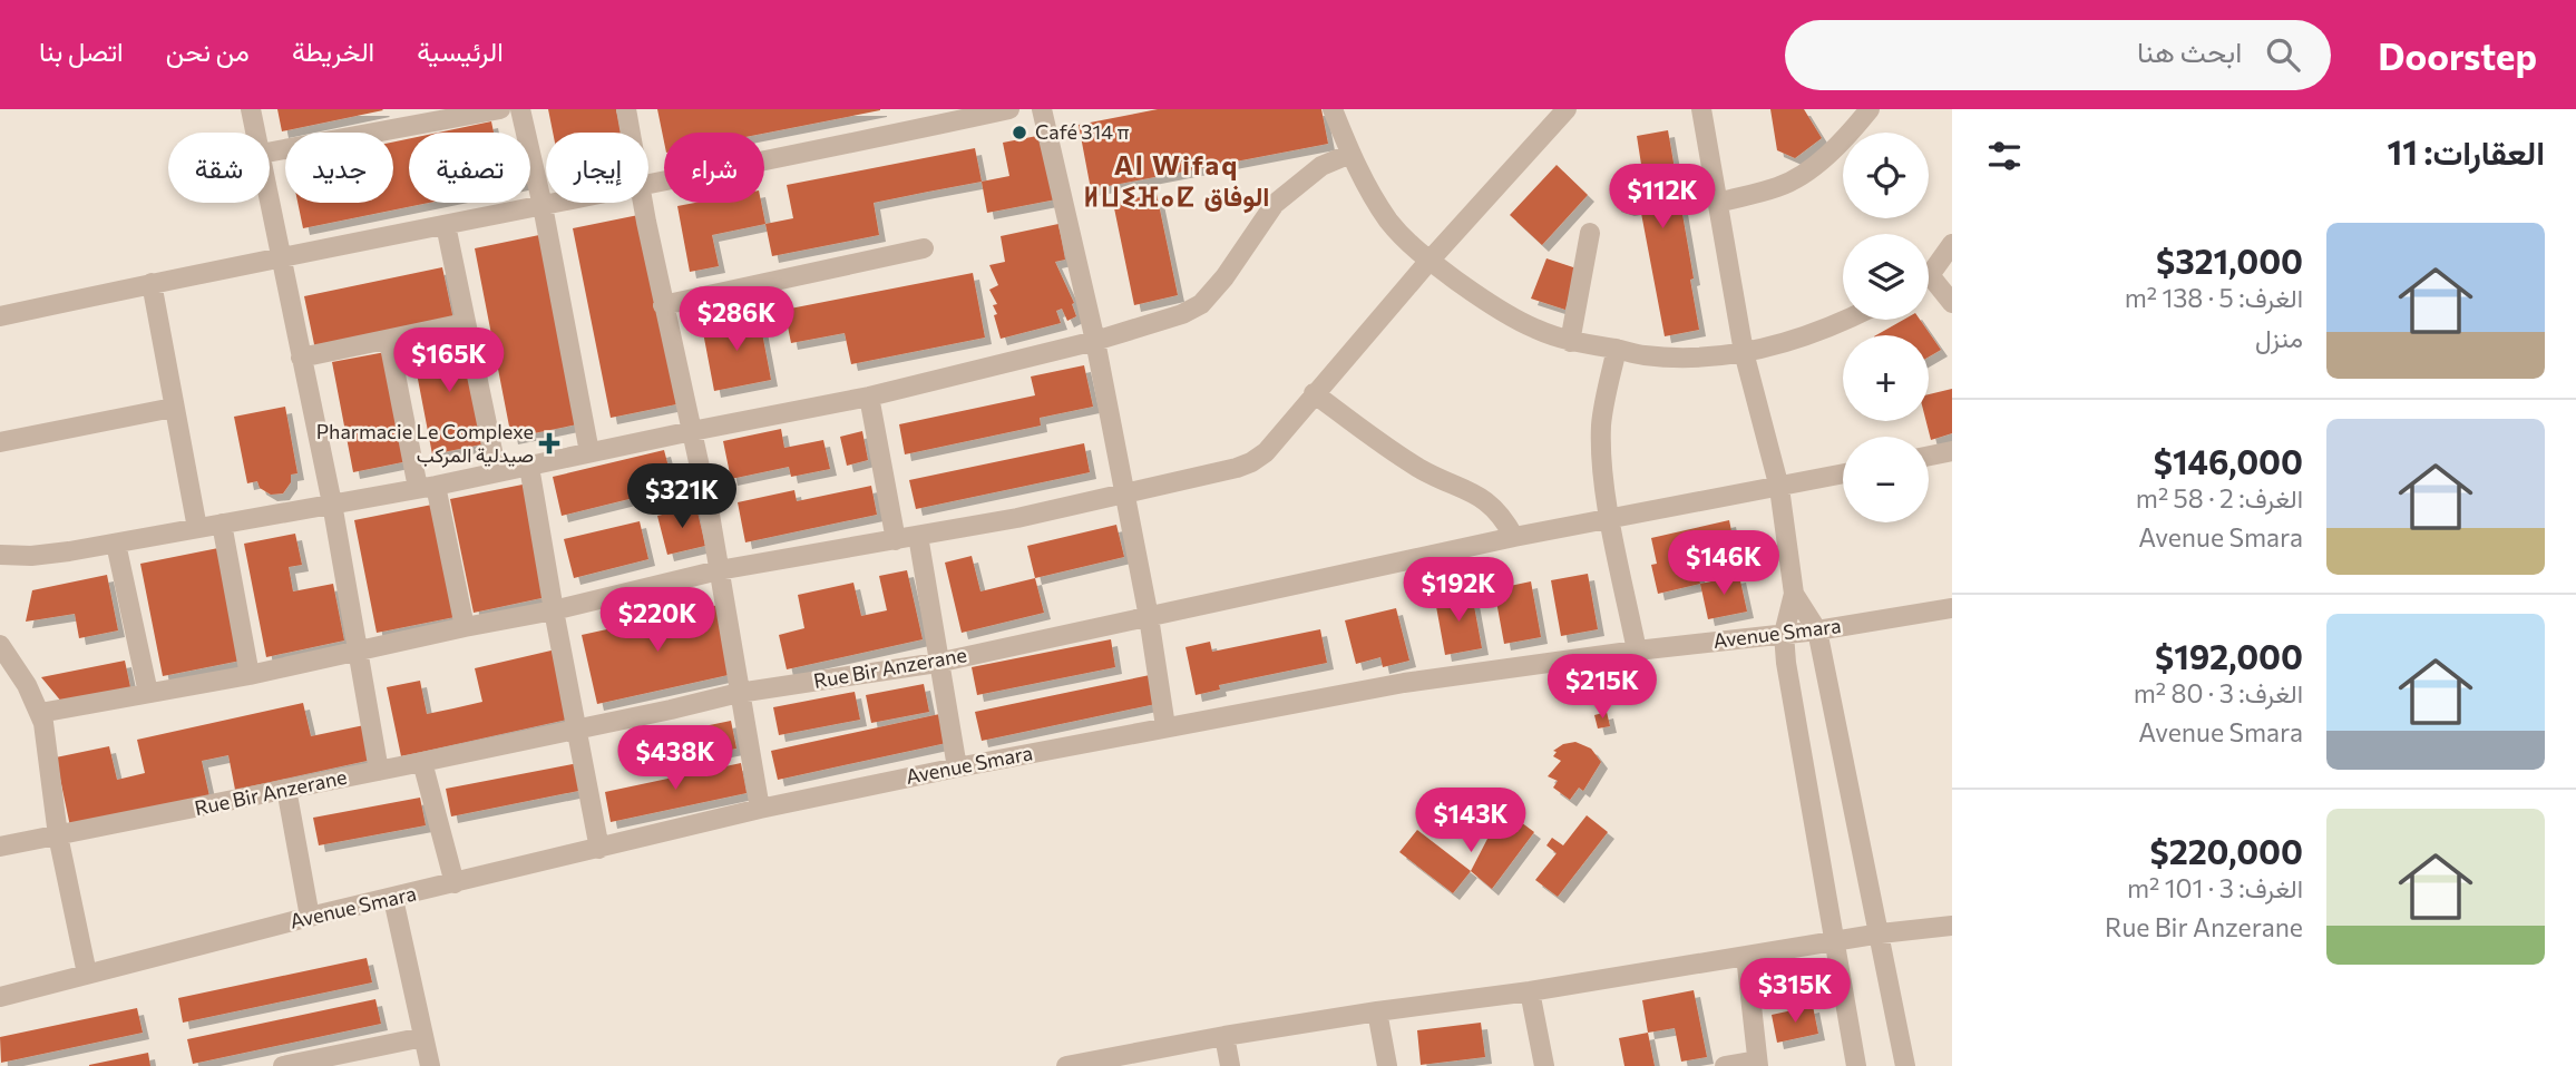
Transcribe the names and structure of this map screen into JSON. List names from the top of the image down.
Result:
{
  "streets": {
    "street": ["Avenue Smara", "Rue Bir Anzerane"]
  },
  "districts": ["Al Wifaq ⵍⵡⵉⴼⴰⵇ الوفاق"],
  "places": {
    "other": ["Café 314 π"],
    "health": ["Pharmacie Le Complexe صيدلية المركب"]
  },
  "page": {
    "header": "Doorstep",
    "search": "ابحث هنا",
    "nav": [
      "الرئيسية",
      "الخريطة",
      "من نحن",
      "اتصل بنا"
    ],
    "heading": "العقارات: 11",
    "map_buttons": ["+", "−"],
    "chip": [
      "شراء",
      "إيجار",
      "تصفية",
      "جديد",
      "شقة"
    ],
    "price": [
      "$112K",
      "$286K",
      "$165K",
      "$321K",
      "$146K",
      "$192K",
      "$220K",
      "$215K",
      "$438K",
      "$143K",
      "$315K"
    ],
    "list": [
      {
        "name": "$321,000",
        "note": "الغرف: 5 · 138 m² · منزل"
      },
      {
        "name": "$146,000",
        "note": "الغرف: 2 · 58 m² · Avenue Smara"
      },
      {
        "name": "$192,000",
        "note": "الغرف: 3 · 80 m² · Avenue Smara"
      },
      {
        "name": "$220,000",
        "note": "الغرف: 3 · 101 m² · Rue Bir Anzerane"
      }
    ]
  }
}
